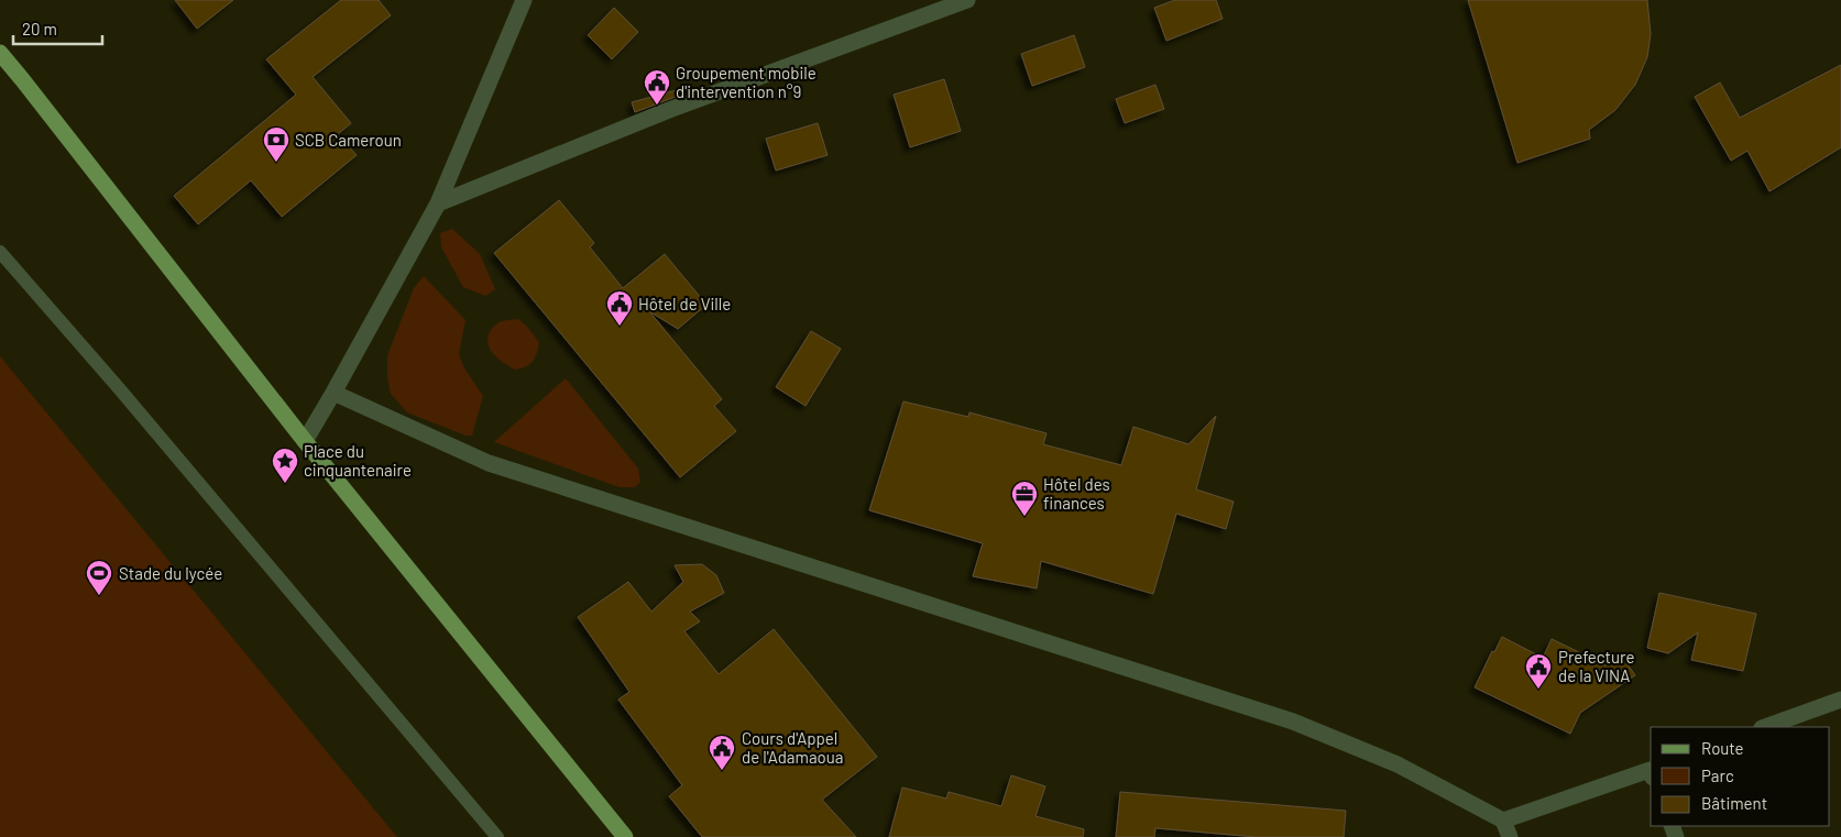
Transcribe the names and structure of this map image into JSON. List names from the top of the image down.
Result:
{
  "places": {
    "public building": [
      "Groupement mobile d'intervention n°9",
      "Hôtel de Ville",
      "Prefecture de la VINA",
      "Cours d'Appel de l'Adamaoua"
    ],
    "bank": ["SCB Cameroun"],
    "place": ["Place du cinquantenaire"],
    "office": ["Hôtel des finances"],
    "sports": ["Stade du lycée"]
  },
  "legend": ["Route", "Parc", "Bâtiment"],
  "scale_bar": "20 m"
}
